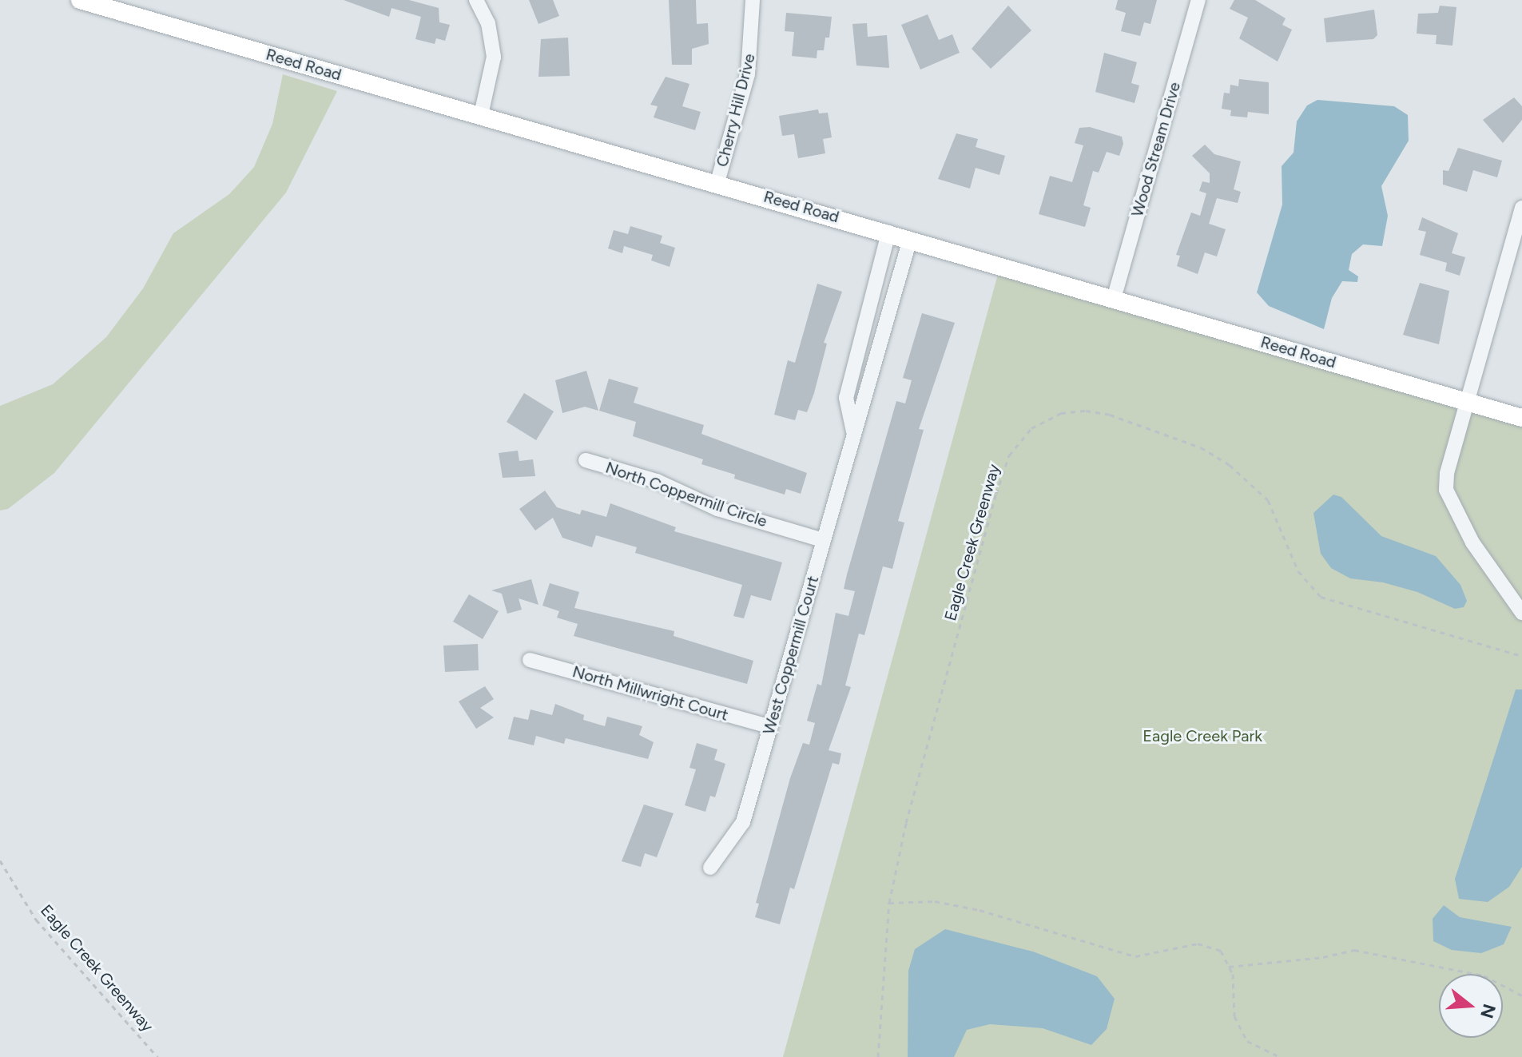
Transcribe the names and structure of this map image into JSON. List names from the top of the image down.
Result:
{
  "streets": {
    "main road": ["Reed Road"],
    "street": [
      "Cherry Hill Drive",
      "Wood Stream Drive",
      "North Coppermill Circle",
      "West Coppermill Court",
      "North Millwright Court"
    ],
    "path": ["Eagle Creek Greenway"]
  },
  "crossings": [
    ["Reed Road", "Cherry Hill Drive"],
    ["Reed Road", "Wood Stream Drive"],
    ["Reed Road", "West Coppermill Court"],
    ["North Coppermill Circle", "West Coppermill Court"],
    ["West Coppermill Court", "North Millwright Court"]
  ],
  "parks": ["Eagle Creek Park"],
  "north": "right"
}
